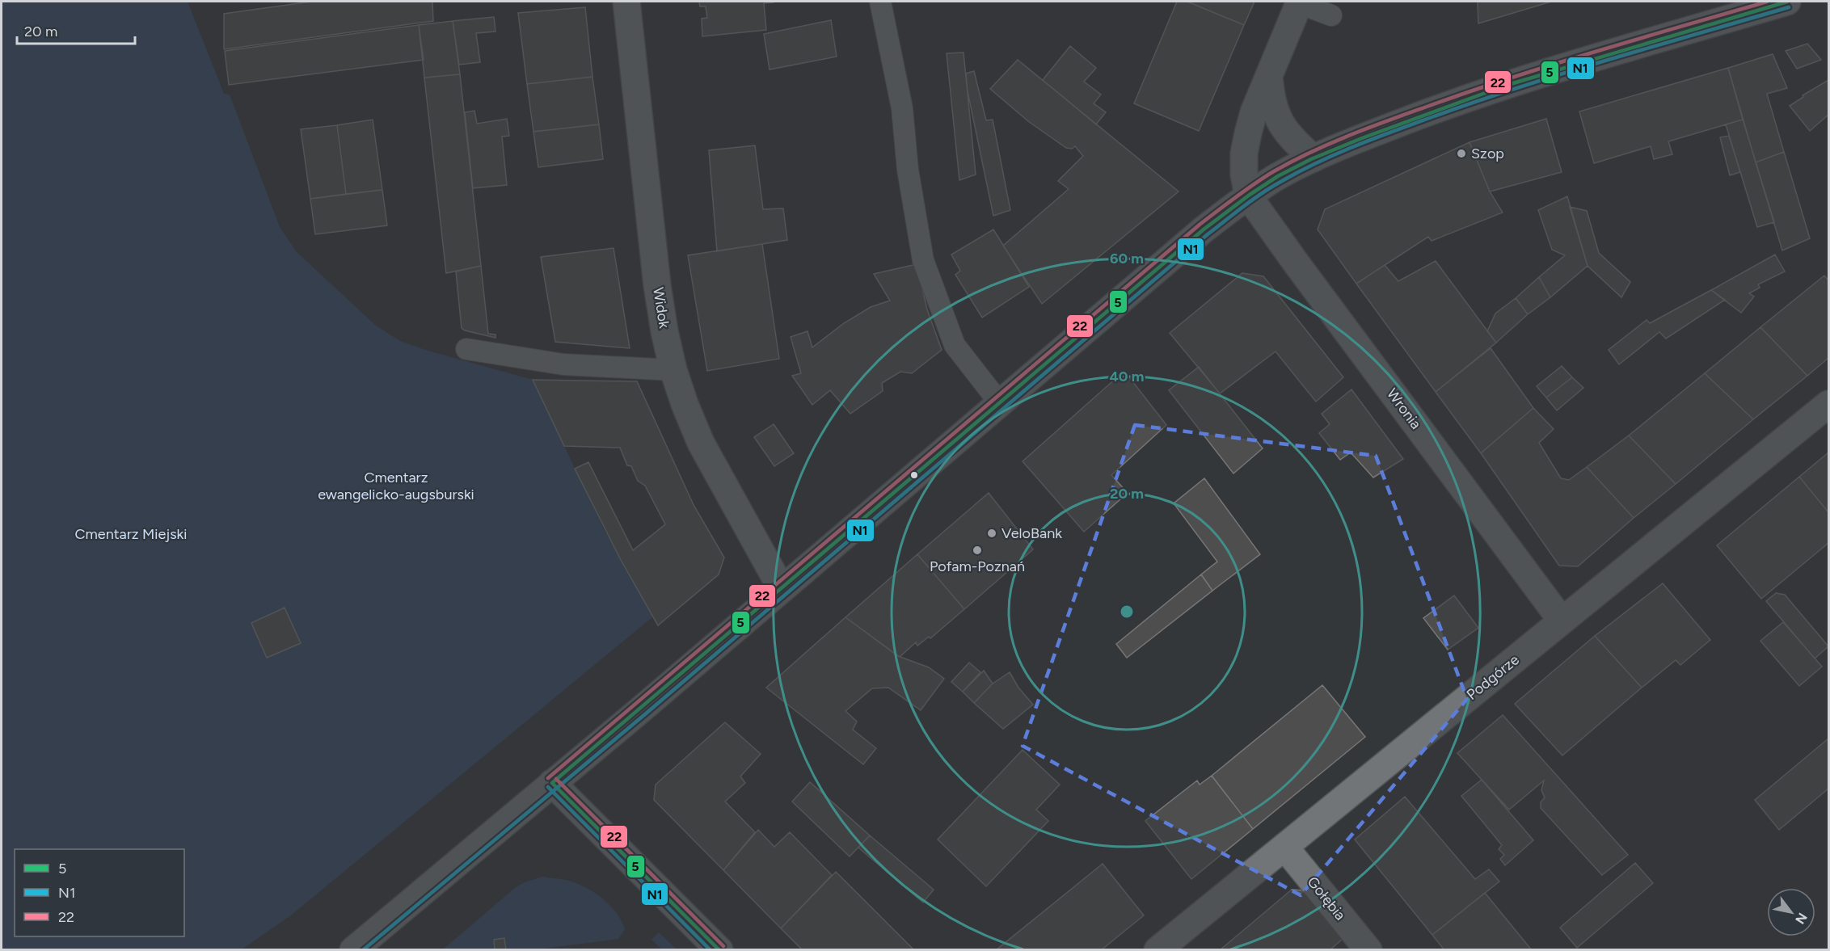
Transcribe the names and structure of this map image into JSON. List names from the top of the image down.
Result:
{
  "streets": {
    "street": [
      "Widok",
      "Wronia",
      "Podgórze",
      "Gołębia"
    ]
  },
  "crossings": [
    ["Wronia", "Podgórze"],
    ["Podgórze", "Gołębia"]
  ],
  "parks": ["Cmentarz ewangelicko-augsburski", "Cmentarz Miejski"],
  "places": ["Szop", "VeloBank", "Pofam-Poznań"],
  "lines": ["transit line 5", "transit line 22", "transit line N1"],
  "legend": ["5", "N1", "22"],
  "scale_bar": "20 m",
  "north": "bottom right",
  "rings": ["60 m", "40 m", "20 m"]
}
